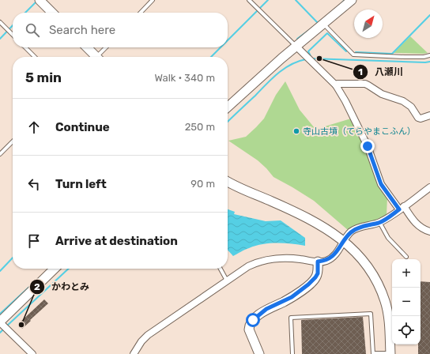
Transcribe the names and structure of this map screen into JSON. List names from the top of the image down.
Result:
{
  "places": ["八瀬川", "寺山古墳（てらやまこふん）", "かわとみ"],
  "north": "top right",
  "page": {
    "search": "Search here",
    "heading": ["5 min", "Walk · 340 m"],
    "list": [
      ["Continue", "250 m"],
      ["Turn left", "90 m"],
      "Arrive at destination"
    ],
    "map_buttons": ["+", "−"]
  }
}
